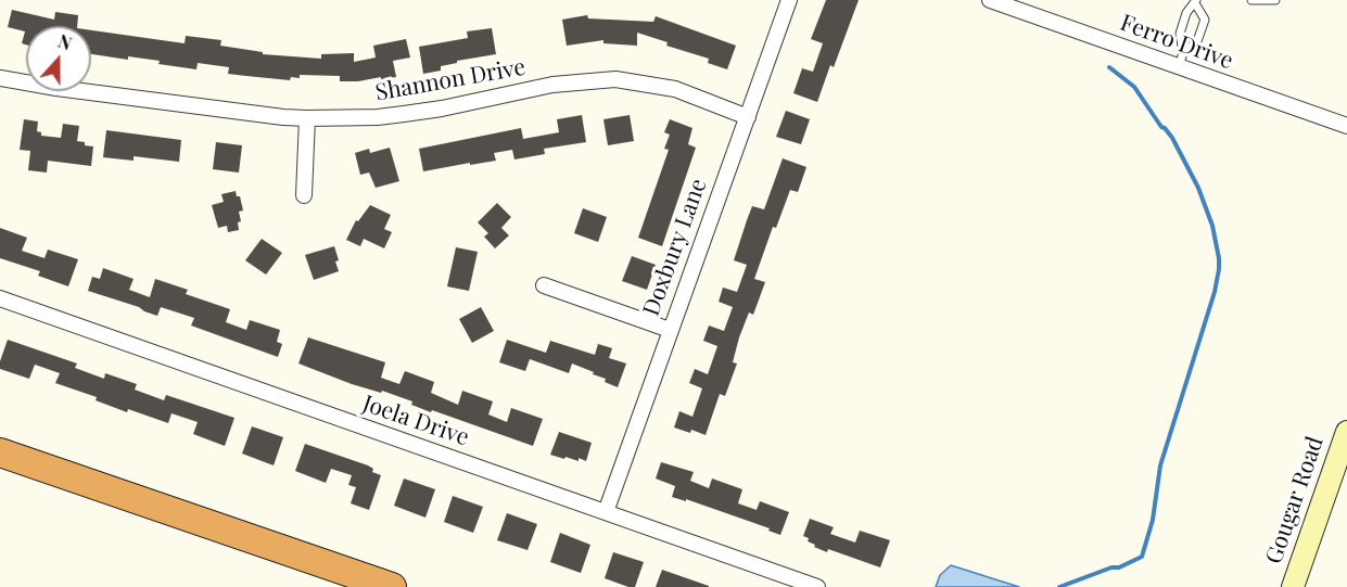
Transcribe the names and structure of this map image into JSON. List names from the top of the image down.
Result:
{
  "streets": {
    "street": [
      "Ferro Drive",
      "Shannon Drive",
      "Doxbury Lane",
      "Joela Drive",
      "Gougar Road"
    ]
  },
  "crossings": [
    ["Shannon Drive", "Doxbury Lane"],
    ["Doxbury Lane", "Joela Drive"]
  ],
  "north": "top"
}
